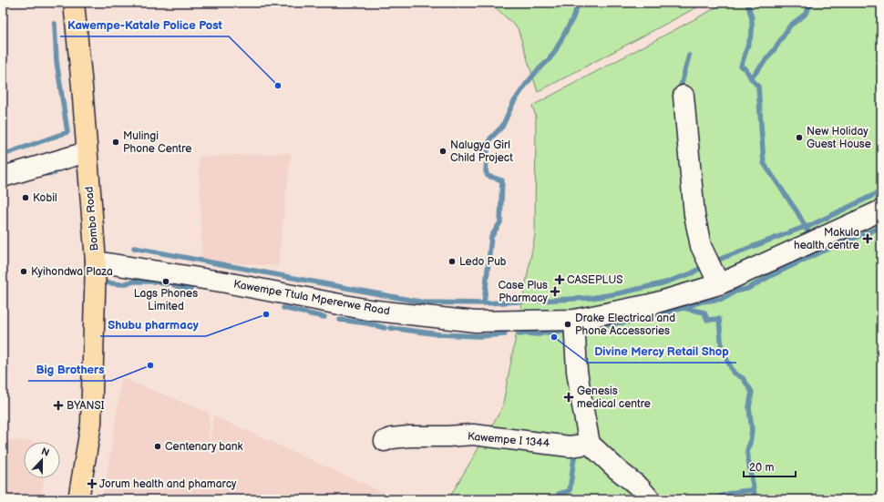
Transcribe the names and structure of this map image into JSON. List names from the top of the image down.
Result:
{
  "streets": {
    "main road": ["Bombo Road"],
    "street": ["Kawempe Ttula Mpererwe Road", "Kawempe I 1344"]
  },
  "crossings": [
    ["Bombo Road", "Kawempe Ttula Mpererwe Road"]
  ],
  "places": {
    "other": [
      "Kawempe-Katale Police Post",
      "New Holiday Guest House",
      "Mulingi Phone Centre",
      "Nalugya Girl Child Project",
      "Kobil",
      "Ledo Pub",
      "Kyihondwa Plaza",
      "Lags Phones Limited",
      "Shubu pharmacy",
      "Drake Electrical and Phone Accessories",
      "Divine Mercy Retail Shop",
      "Big Brothers",
      "Centenary bank"
    ],
    "health": [
      "Makula health centre",
      "CASEPLUS",
      "Case Plus Pharmacy",
      "Genesis medical centre",
      "BYANSI",
      "Jorum health and phamarcy"
    ]
  },
  "scale_bar": "20 m",
  "north": "top"
}
